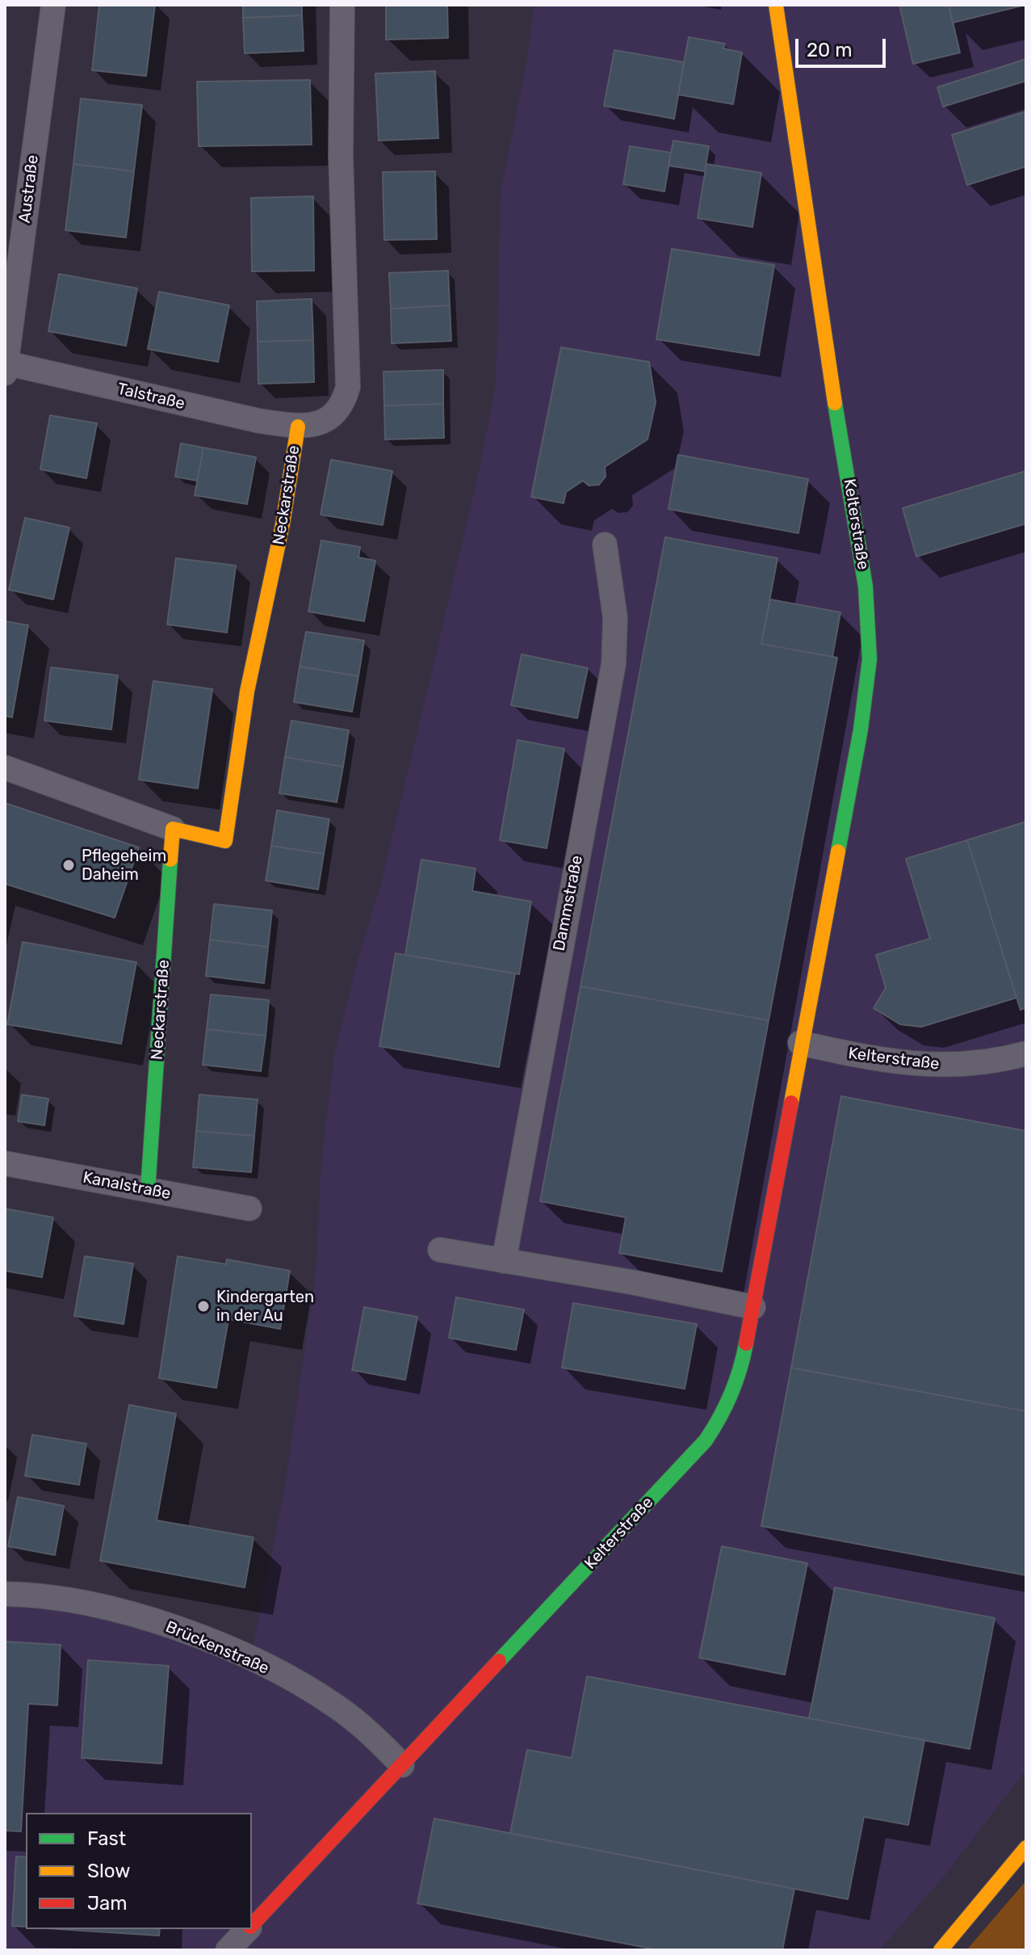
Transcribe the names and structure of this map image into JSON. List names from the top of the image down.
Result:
{
  "streets": {
    "street": [
      "Austraße",
      "Talstraße",
      "Neckarstraße",
      "Kelterstraße",
      "Dammstraße",
      "Kanalstraße",
      "Brückenstraße"
    ]
  },
  "crossings": [
    ["Austraße", "Talstraße"],
    ["Talstraße", "Neckarstraße"],
    ["Neckarstraße", "Kanalstraße"],
    ["Kelterstraße", "Brückenstraße"]
  ],
  "places": ["Pflegeheim Daheim", "Kindergarten in der Au"],
  "legend": ["Fast", "Slow", "Jam"],
  "scale_bar": "20 m"
}
